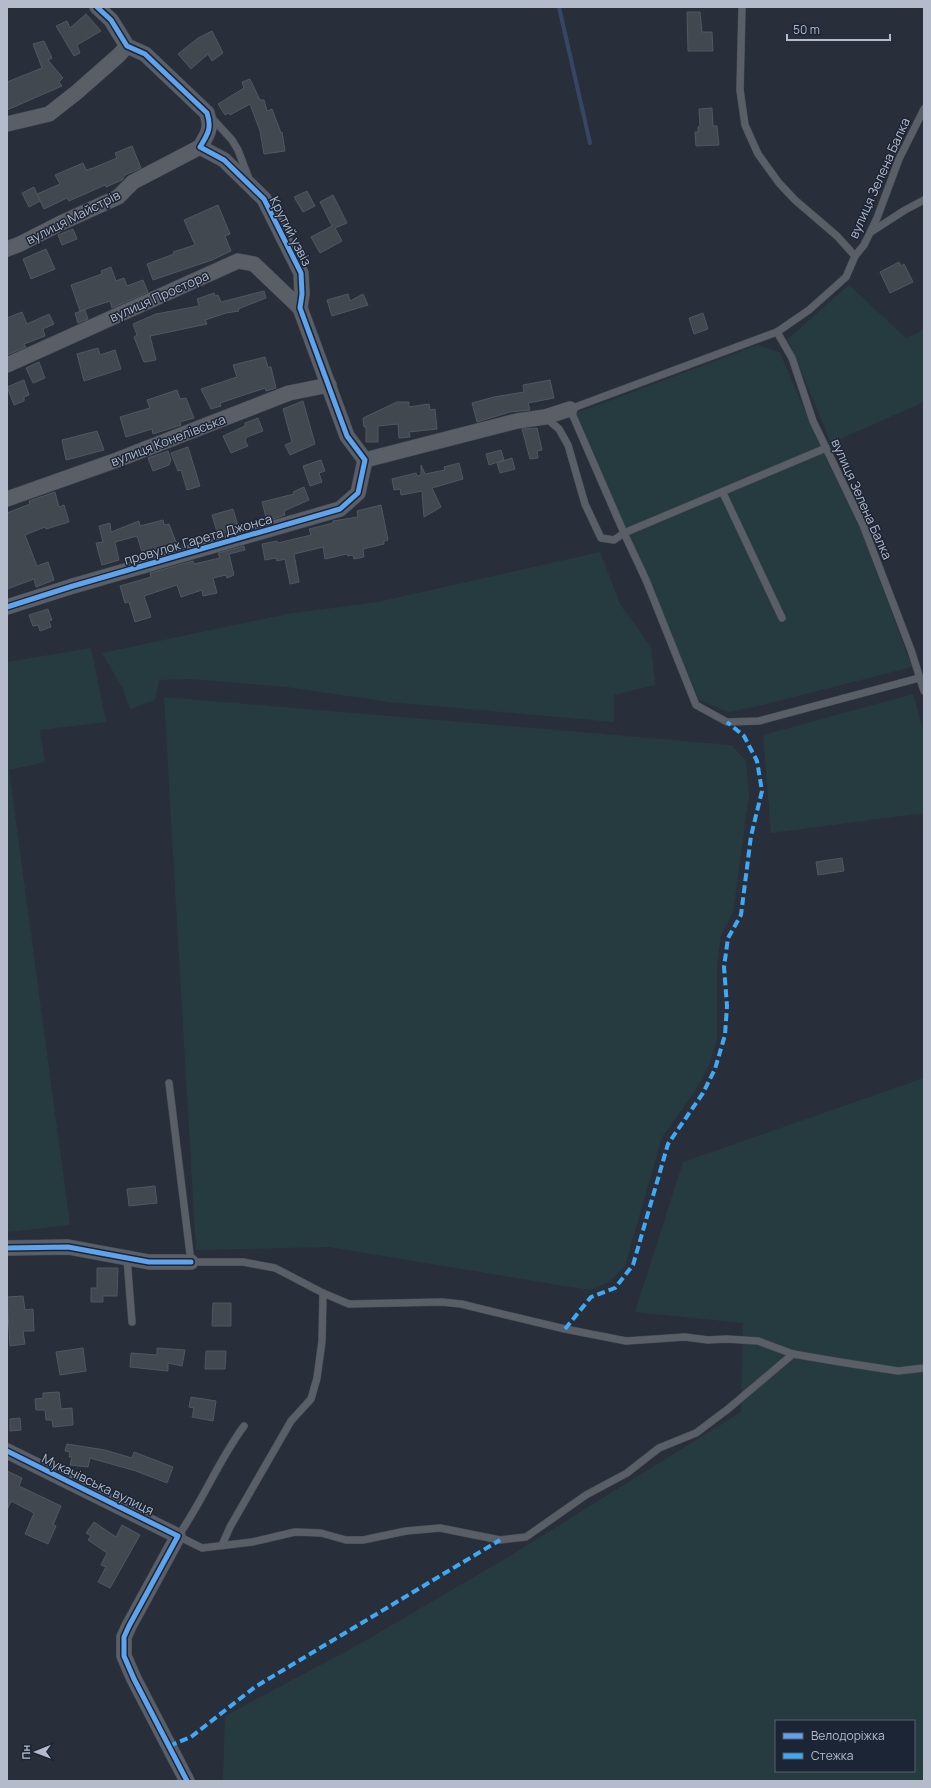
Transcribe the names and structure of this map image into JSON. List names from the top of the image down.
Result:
{
  "streets": {
    "street": [
      "вулиця Майстрів",
      "Крутий узвіз",
      "вулиця Простора",
      "вулиця Конелівська",
      "провулок Гарета Джонса",
      "Мукачівська вулиця"
    ],
    "lane": ["вулиця Зелена Балка"]
  },
  "crossings": [
    ["вулиця Майстрів", "Крутий узвіз"],
    ["Крутий узвіз", "вулиця Простора"],
    ["Крутий узвіз", "вулиця Конелівська"],
    ["Крутий узвіз", "провулок Гарета Джонса"]
  ],
  "legend": ["Велодоріжка", "Стежка"],
  "scale_bar": "50 m",
  "north": "left"
}
